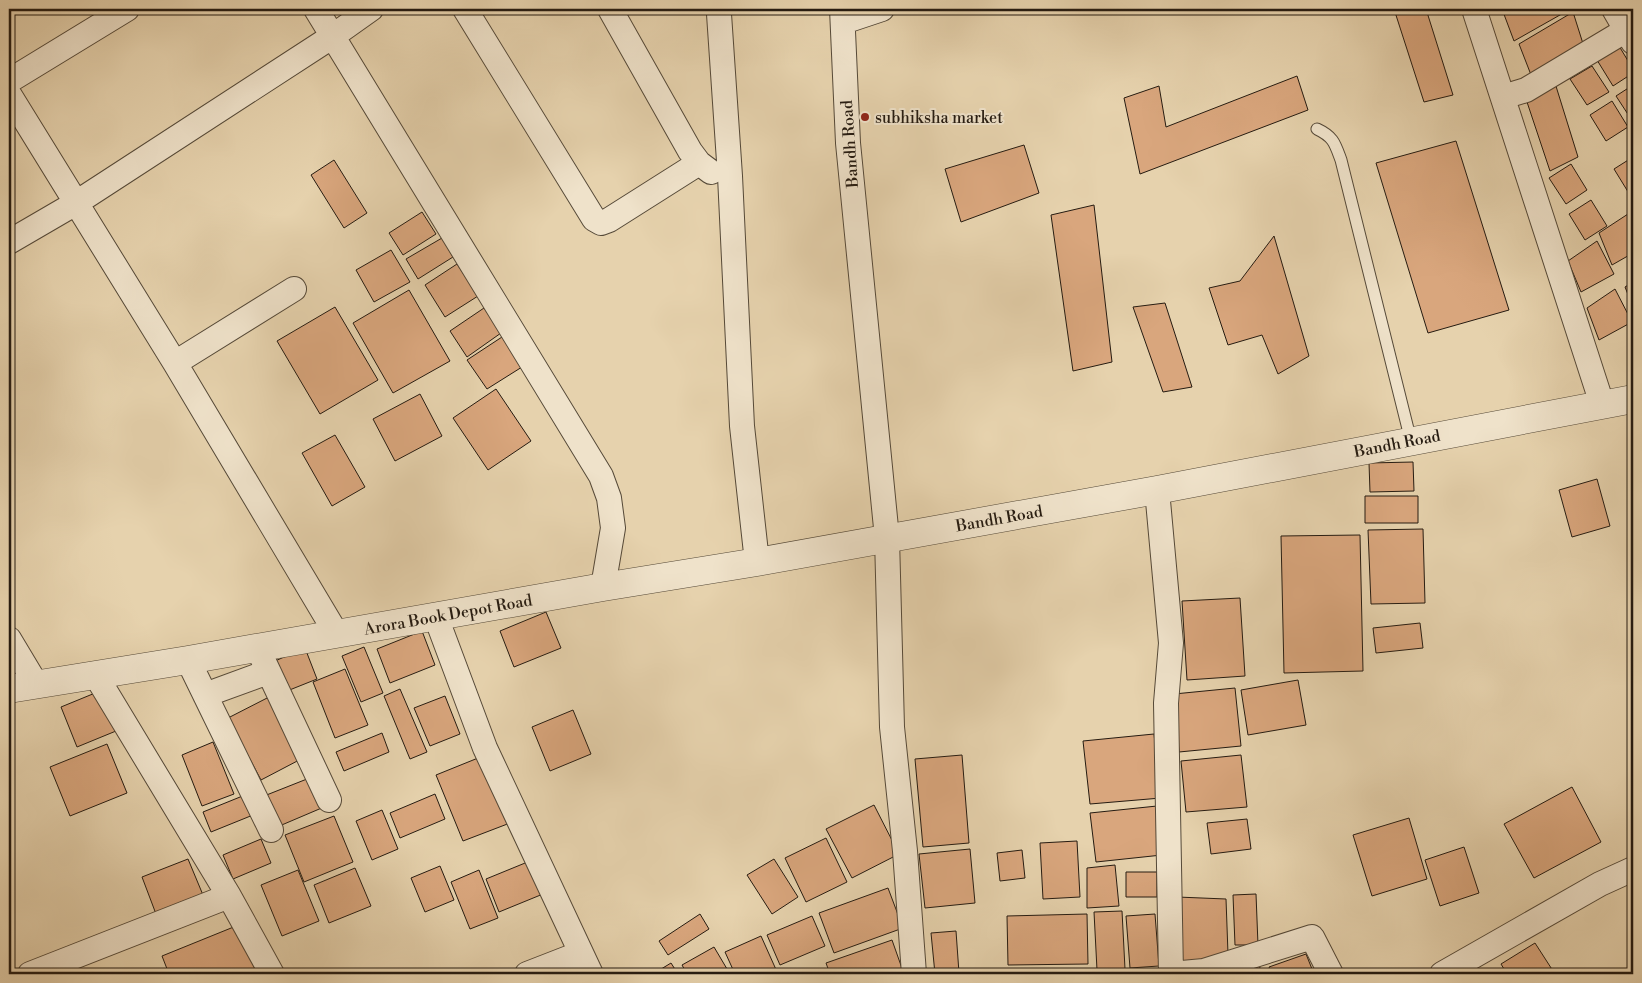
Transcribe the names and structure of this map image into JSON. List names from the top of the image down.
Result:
{
  "streets": {
    "street": ["Bandh Road", "Arora Book Depot Road"]
  },
  "crossings": [
    ["Bandh Road", "Arora Book Depot Road"]
  ],
  "places": ["subhiksha market"]
}
